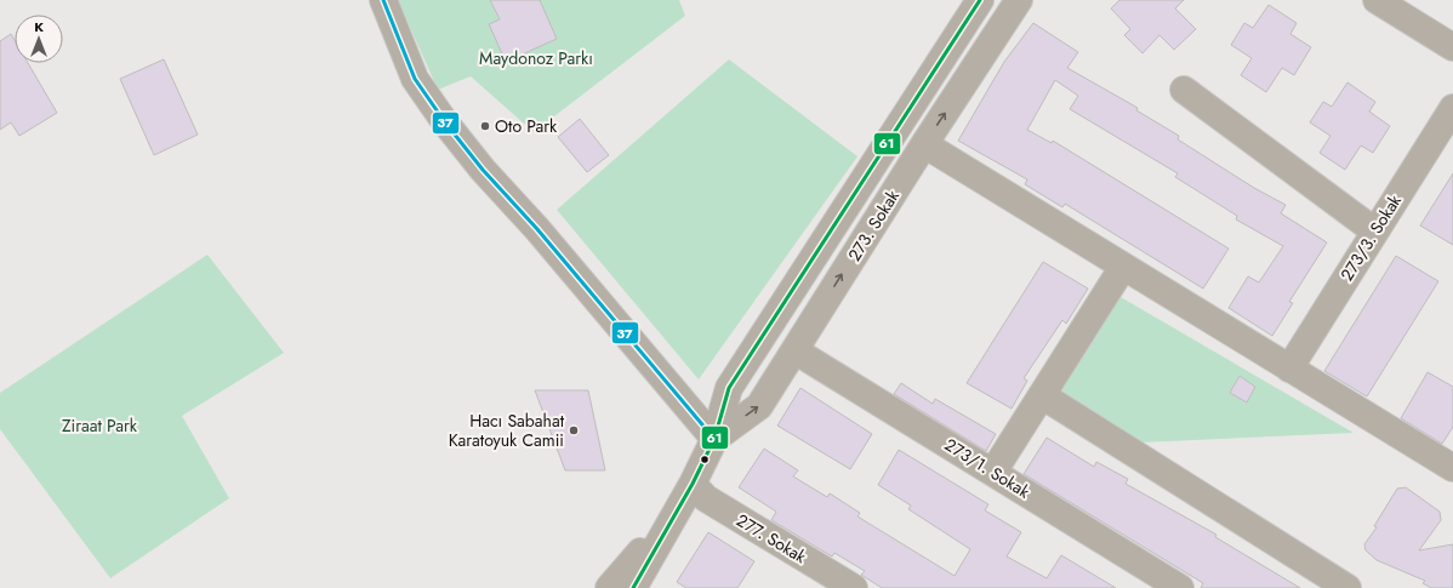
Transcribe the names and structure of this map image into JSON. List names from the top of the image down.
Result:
{
  "streets": {
    "street": [
      "273. Sokak",
      "273/3. Sokak",
      "273/1. Sokak",
      "277. Sokak"
    ]
  },
  "crossings": [
    ["273. Sokak", "273/1. Sokak"],
    ["273. Sokak", "277. Sokak"]
  ],
  "parks": ["Maydonoz Parkı", "Ziraat Park"],
  "places": ["Oto Park", "Hacı Sabahat Karatoyuk Camii"],
  "lines": ["transit line 37", "transit line 61"],
  "north": "top"
}
